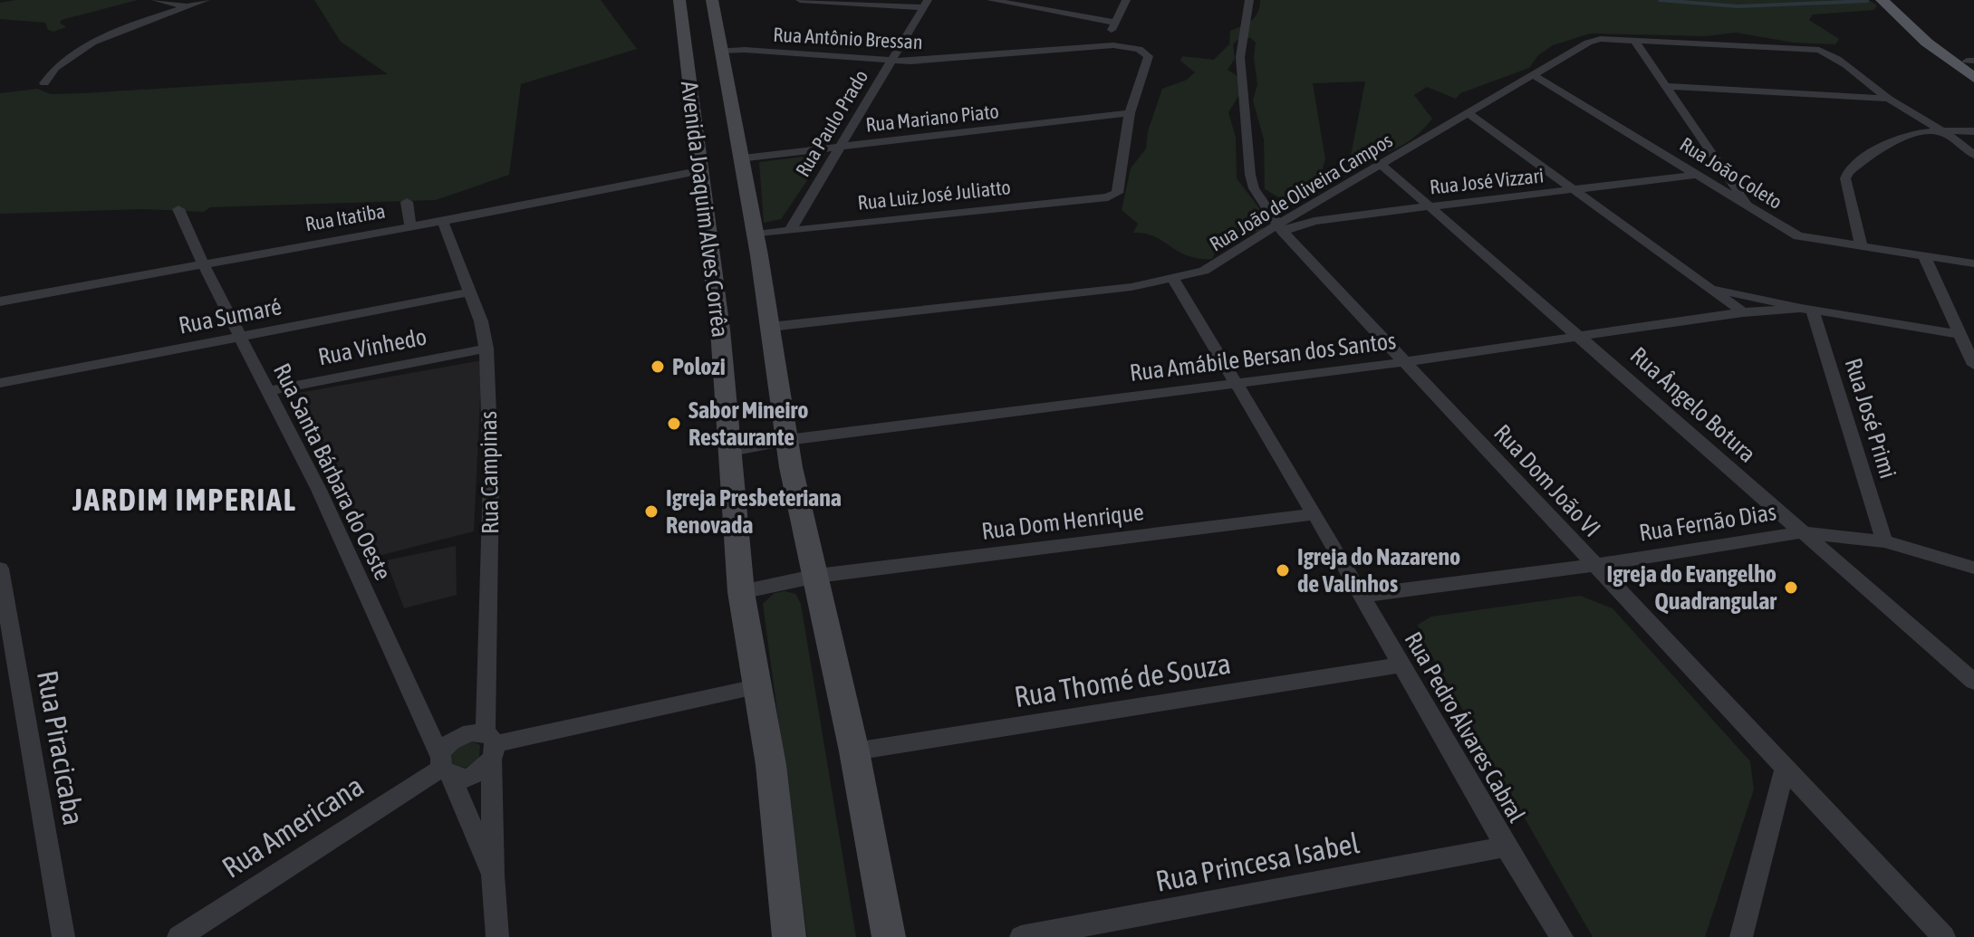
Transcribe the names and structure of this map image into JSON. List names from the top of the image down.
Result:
{
  "streets": {
    "main road": ["Avenida Joaquim Alves Corrêa"],
    "street": [
      "Rua Antônio Bressan",
      "Rua Mariano Piato",
      "Rua Paulo Prado",
      "Rua João Coleto",
      "Rua José Vizzari",
      "Rua João de Oliveira Campos",
      "Rua Luiz José Juliatto",
      "Rua Itatiba",
      "Rua Sumaré",
      "Rua Vinhedo",
      "Rua Amábile Bersan dos Santos",
      "Rua Ângelo Botura",
      "Rua José Primi",
      "Rua Santa Bárbara do Oeste",
      "Rua Campinas",
      "Rua Dom João VI",
      "Rua Dom Henrique",
      "Rua Fernão Dias",
      "Rua Thomé de Souza",
      "Rua Pedro Álvares Cabral",
      "Rua Piracicaba",
      "Rua Americana",
      "Rua Princesa Isabel"
    ]
  },
  "crossings": [
    ["Rua Antônio Bressan", "Rua Mariano Piato"],
    ["Rua Antônio Bressan", "Rua Paulo Prado"],
    ["Rua Antônio Bressan", "Rua Luiz José Juliatto"],
    ["Rua Antônio Bressan", "Avenida Joaquim Alves Corrêa"],
    ["Rua Mariano Piato", "Rua Paulo Prado"],
    ["Rua Mariano Piato", "Rua Luiz José Juliatto"],
    ["Rua Mariano Piato", "Avenida Joaquim Alves Corrêa"],
    ["Rua Paulo Prado", "Rua Luiz José Juliatto"],
    ["Rua João Coleto", "Rua José Vizzari"],
    ["Rua João Coleto", "Rua João de Oliveira Campos"],
    ["Rua José Vizzari", "Rua João de Oliveira Campos"],
    ["Rua José Vizzari", "Rua Ângelo Botura"],
    ["Rua José Vizzari", "Rua Dom João VI"],
    ["Rua João de Oliveira Campos", "Avenida Joaquim Alves Corrêa"],
    ["Rua João de Oliveira Campos", "Rua Ângelo Botura"],
    ["Rua João de Oliveira Campos", "Rua Dom João VI"],
    ["Rua João de Oliveira Campos", "Rua Pedro Álvares Cabral"],
    ["Rua Luiz José Juliatto", "Avenida Joaquim Alves Corrêa"],
    ["Avenida Joaquim Alves Corrêa", "Rua Itatiba"],
    ["Avenida Joaquim Alves Corrêa", "Rua Amábile Bersan dos Santos"],
    ["Avenida Joaquim Alves Corrêa", "Rua Dom Henrique"],
    ["Avenida Joaquim Alves Corrêa", "Rua Thomé de Souza"],
    ["Rua Itatiba", "Rua Santa Bárbara do Oeste"],
    ["Rua Itatiba", "Rua Campinas"],
    ["Rua Sumaré", "Rua Santa Bárbara do Oeste"],
    ["Rua Sumaré", "Rua Campinas"],
    ["Rua Vinhedo", "Rua Santa Bárbara do Oeste"],
    ["Rua Vinhedo", "Rua Campinas"],
    ["Rua Amábile Bersan dos Santos", "Rua Ângelo Botura"],
    ["Rua Amábile Bersan dos Santos", "Rua José Primi"],
    ["Rua Amábile Bersan dos Santos", "Rua Dom João VI"],
    ["Rua Amábile Bersan dos Santos", "Rua Pedro Álvares Cabral"],
    ["Rua Ângelo Botura", "Rua Fernão Dias"],
    ["Rua José Primi", "Rua Fernão Dias"],
    ["Rua Santa Bárbara do Oeste", "Rua Campinas"],
    ["Rua Santa Bárbara do Oeste", "Rua Americana"],
    ["Rua Campinas", "Rua Americana"],
    ["Rua Dom João VI", "Rua Fernão Dias"],
    ["Rua Dom Henrique", "Rua Pedro Álvares Cabral"],
    ["Rua Fernão Dias", "Rua Pedro Álvares Cabral"],
    ["Rua Thomé de Souza", "Rua Pedro Álvares Cabral"],
    ["Rua Pedro Álvares Cabral", "Rua Princesa Isabel"]
  ],
  "districts": ["JARDIM IMPERIAL"],
  "places": [
    "Polozi",
    "Sabor Mineiro Restaurante",
    "Igreja Presbeteriana Renovada",
    "Igreja do Nazareno de Valinhos",
    "Igreja do Evangelho Quadrangular"
  ]
}
